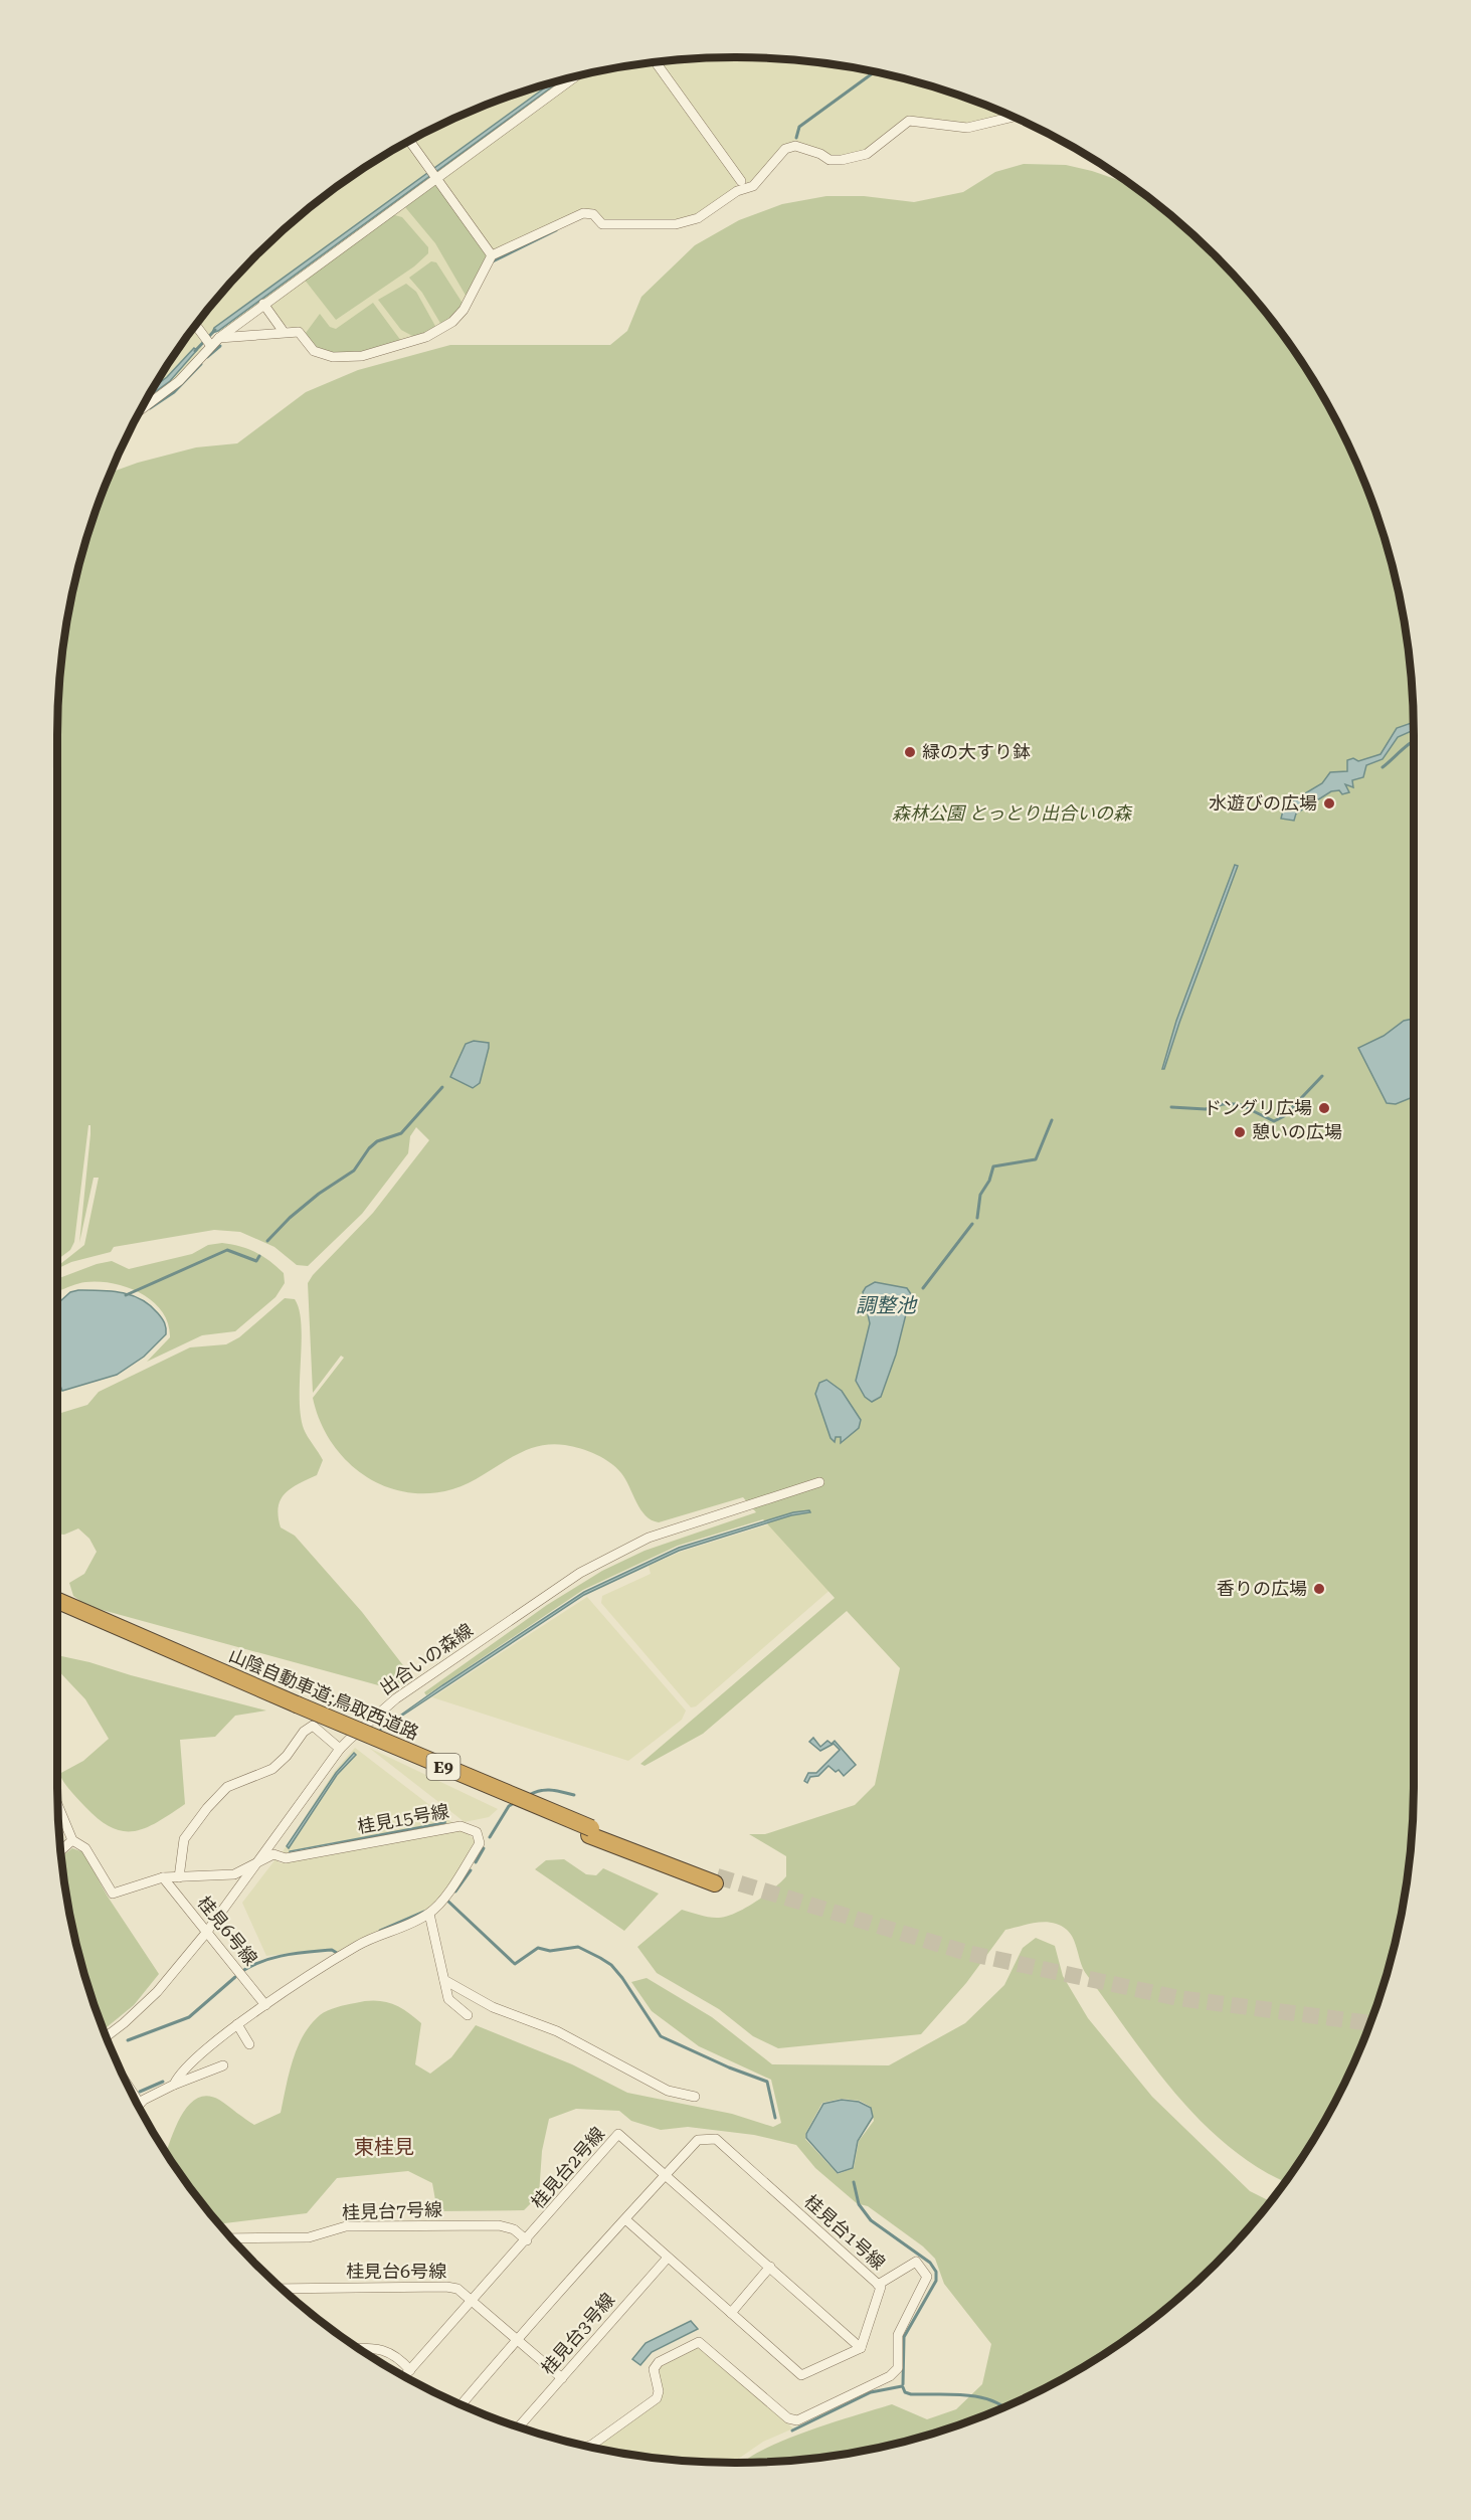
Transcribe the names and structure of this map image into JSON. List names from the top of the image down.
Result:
{
  "streets": {
    "highway": ["山陰自動車道;鳥取西道路", "E9"],
    "street": [
      "出合いの森線",
      "桂見15号線",
      "桂見6号線",
      "桂見台2号線",
      "桂見台7号線",
      "桂見台1号線",
      "桂見台6号線",
      "桂見台3号線"
    ]
  },
  "crossings": [
    ["出合いの森線", "桂見15号線"],
    ["出合いの森線", "桂見6号線"],
    ["桂見15号線", "桂見6号線"],
    ["桂見台2号線", "桂見台7号線"],
    ["桂見台2号線", "桂見台1号線"],
    ["桂見台2号線", "桂見台6号線"],
    ["桂見台1号線", "桂見台6号線"],
    ["桂見台6号線", "桂見台3号線"]
  ],
  "districts": ["東桂見"],
  "water": ["調整池"],
  "parks": ["森林公園 とっとり出合いの森"],
  "places": [
    "緑の大すり鉢",
    "水遊びの広場",
    "ドングリ広場",
    "憩いの広場",
    "香りの広場"
  ]
}
